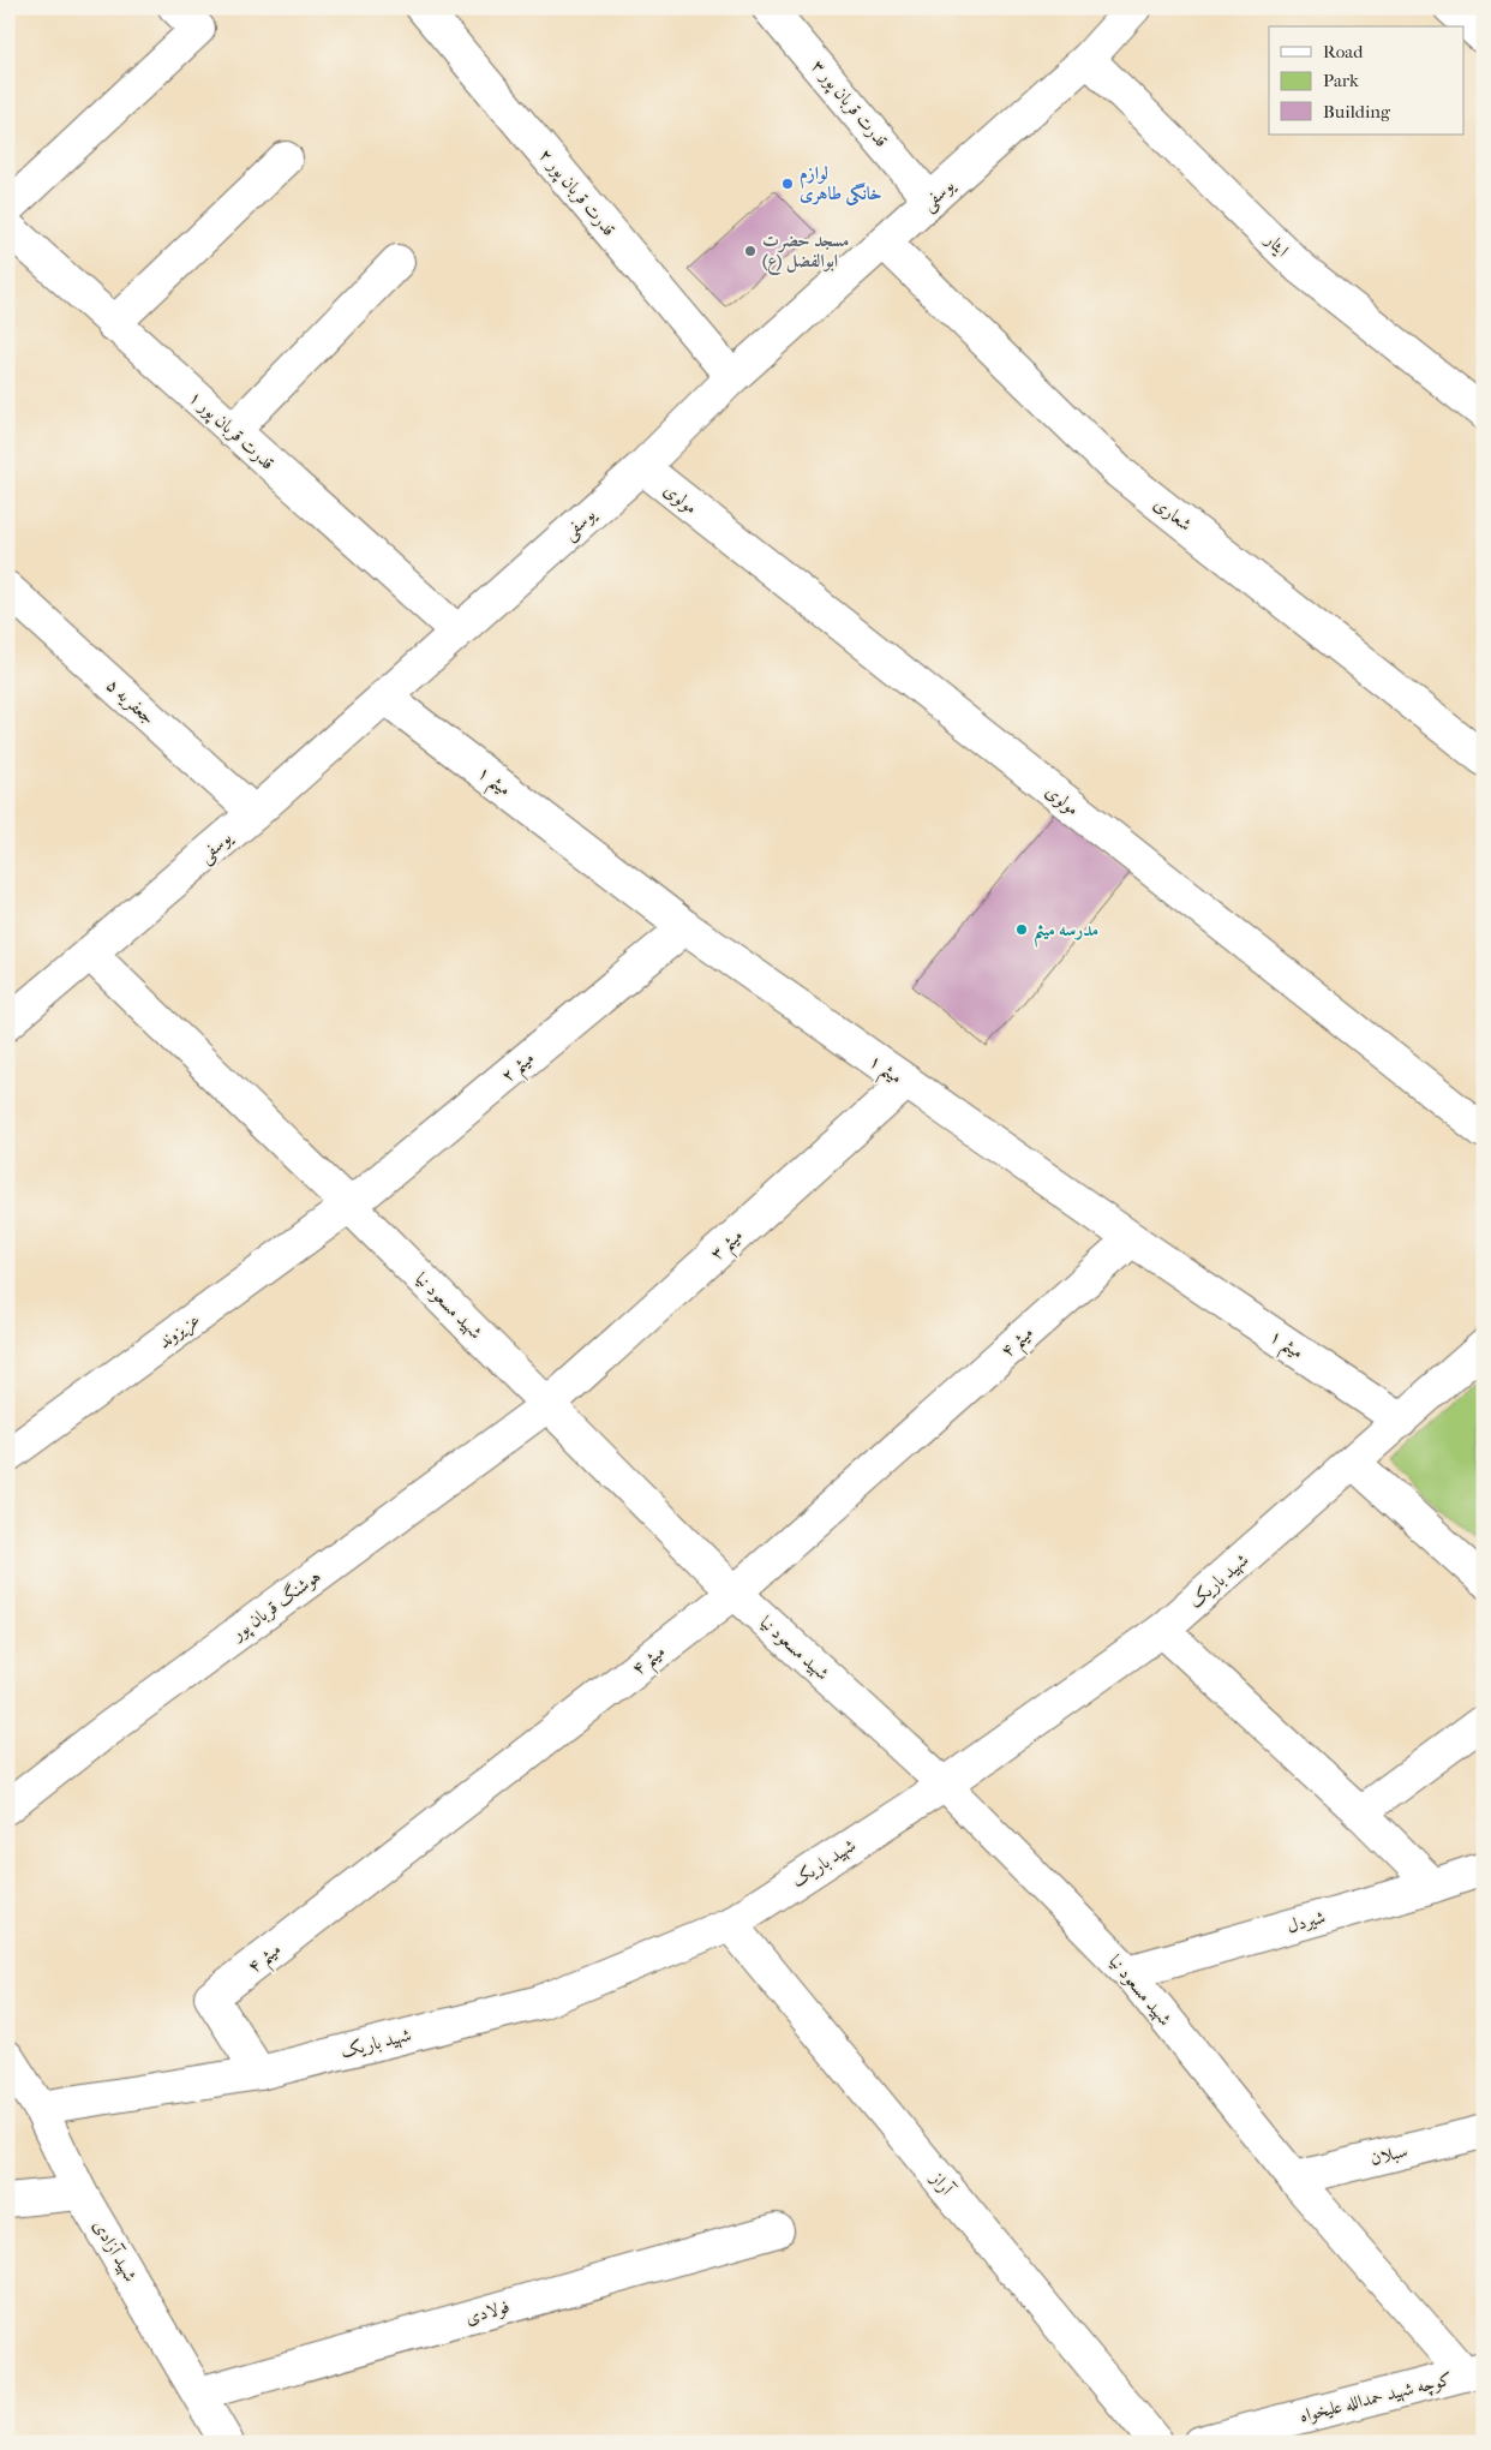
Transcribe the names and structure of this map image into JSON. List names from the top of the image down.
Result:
{
  "streets": {
    "street": [
      "قدرت قربان پور ۳",
      "قدرت قربان پور ۲",
      "یوسفی",
      "ایثار",
      "قدرت قربان پور ۱",
      "مولوی",
      "شعاری",
      "جعفریه ۵",
      "میثم ۱",
      "میثم ۲",
      "میثم ۳",
      "شهید مسعود نیا",
      "عزیزوند",
      "میثم ۴",
      "شهید باریک",
      "هوشنگ قربان پور",
      "شیردل",
      "سبلان",
      "آراز",
      "شهید آزادی",
      "فولادی",
      "کوچه شهید حمدالله علیخواه"
    ]
  },
  "crossings": [
    ["قدرت قربان پور ۳", "یوسفی"],
    ["قدرت قربان پور ۲", "یوسفی"],
    ["یوسفی", "ایثار"],
    ["یوسفی", "قدرت قربان پور ۱"],
    ["یوسفی", "مولوی"],
    ["یوسفی", "شعاری"],
    ["یوسفی", "جعفریه ۵"],
    ["یوسفی", "میثم ۱"],
    ["یوسفی", "شهید مسعود نیا"],
    ["میثم ۱", "میثم ۲"],
    ["میثم ۱", "میثم ۳"],
    ["میثم ۱", "میثم ۴"],
    ["میثم ۱", "شهید باریک"],
    ["میثم ۲", "شهید مسعود نیا"],
    ["میثم ۲", "عزیزوند"],
    ["میثم ۳", "شهید مسعود نیا"],
    ["میثم ۳", "هوشنگ قربان پور"],
    ["شهید مسعود نیا", "عزیزوند"],
    ["شهید مسعود نیا", "میثم ۴"],
    ["شهید مسعود نیا", "شهید باریک"],
    ["شهید مسعود نیا", "هوشنگ قربان پور"],
    ["شهید مسعود نیا", "شیردل"],
    ["شهید مسعود نیا", "سبلان"],
    ["شهید مسعود نیا", "کوچه شهید حمدالله علیخواه"],
    ["میثم ۴", "شهید باریک"],
    ["شهید باریک", "آراز"],
    ["شهید باریک", "شهید آزادی"],
    ["شهید آزادی", "فولادی"]
  ],
  "places": ["لوازم خانگی طاهری", "مسجد حضرت ابوالفضل (ع)", "مدرسه میثم"],
  "legend": ["Road", "Park", "Building"]
}
